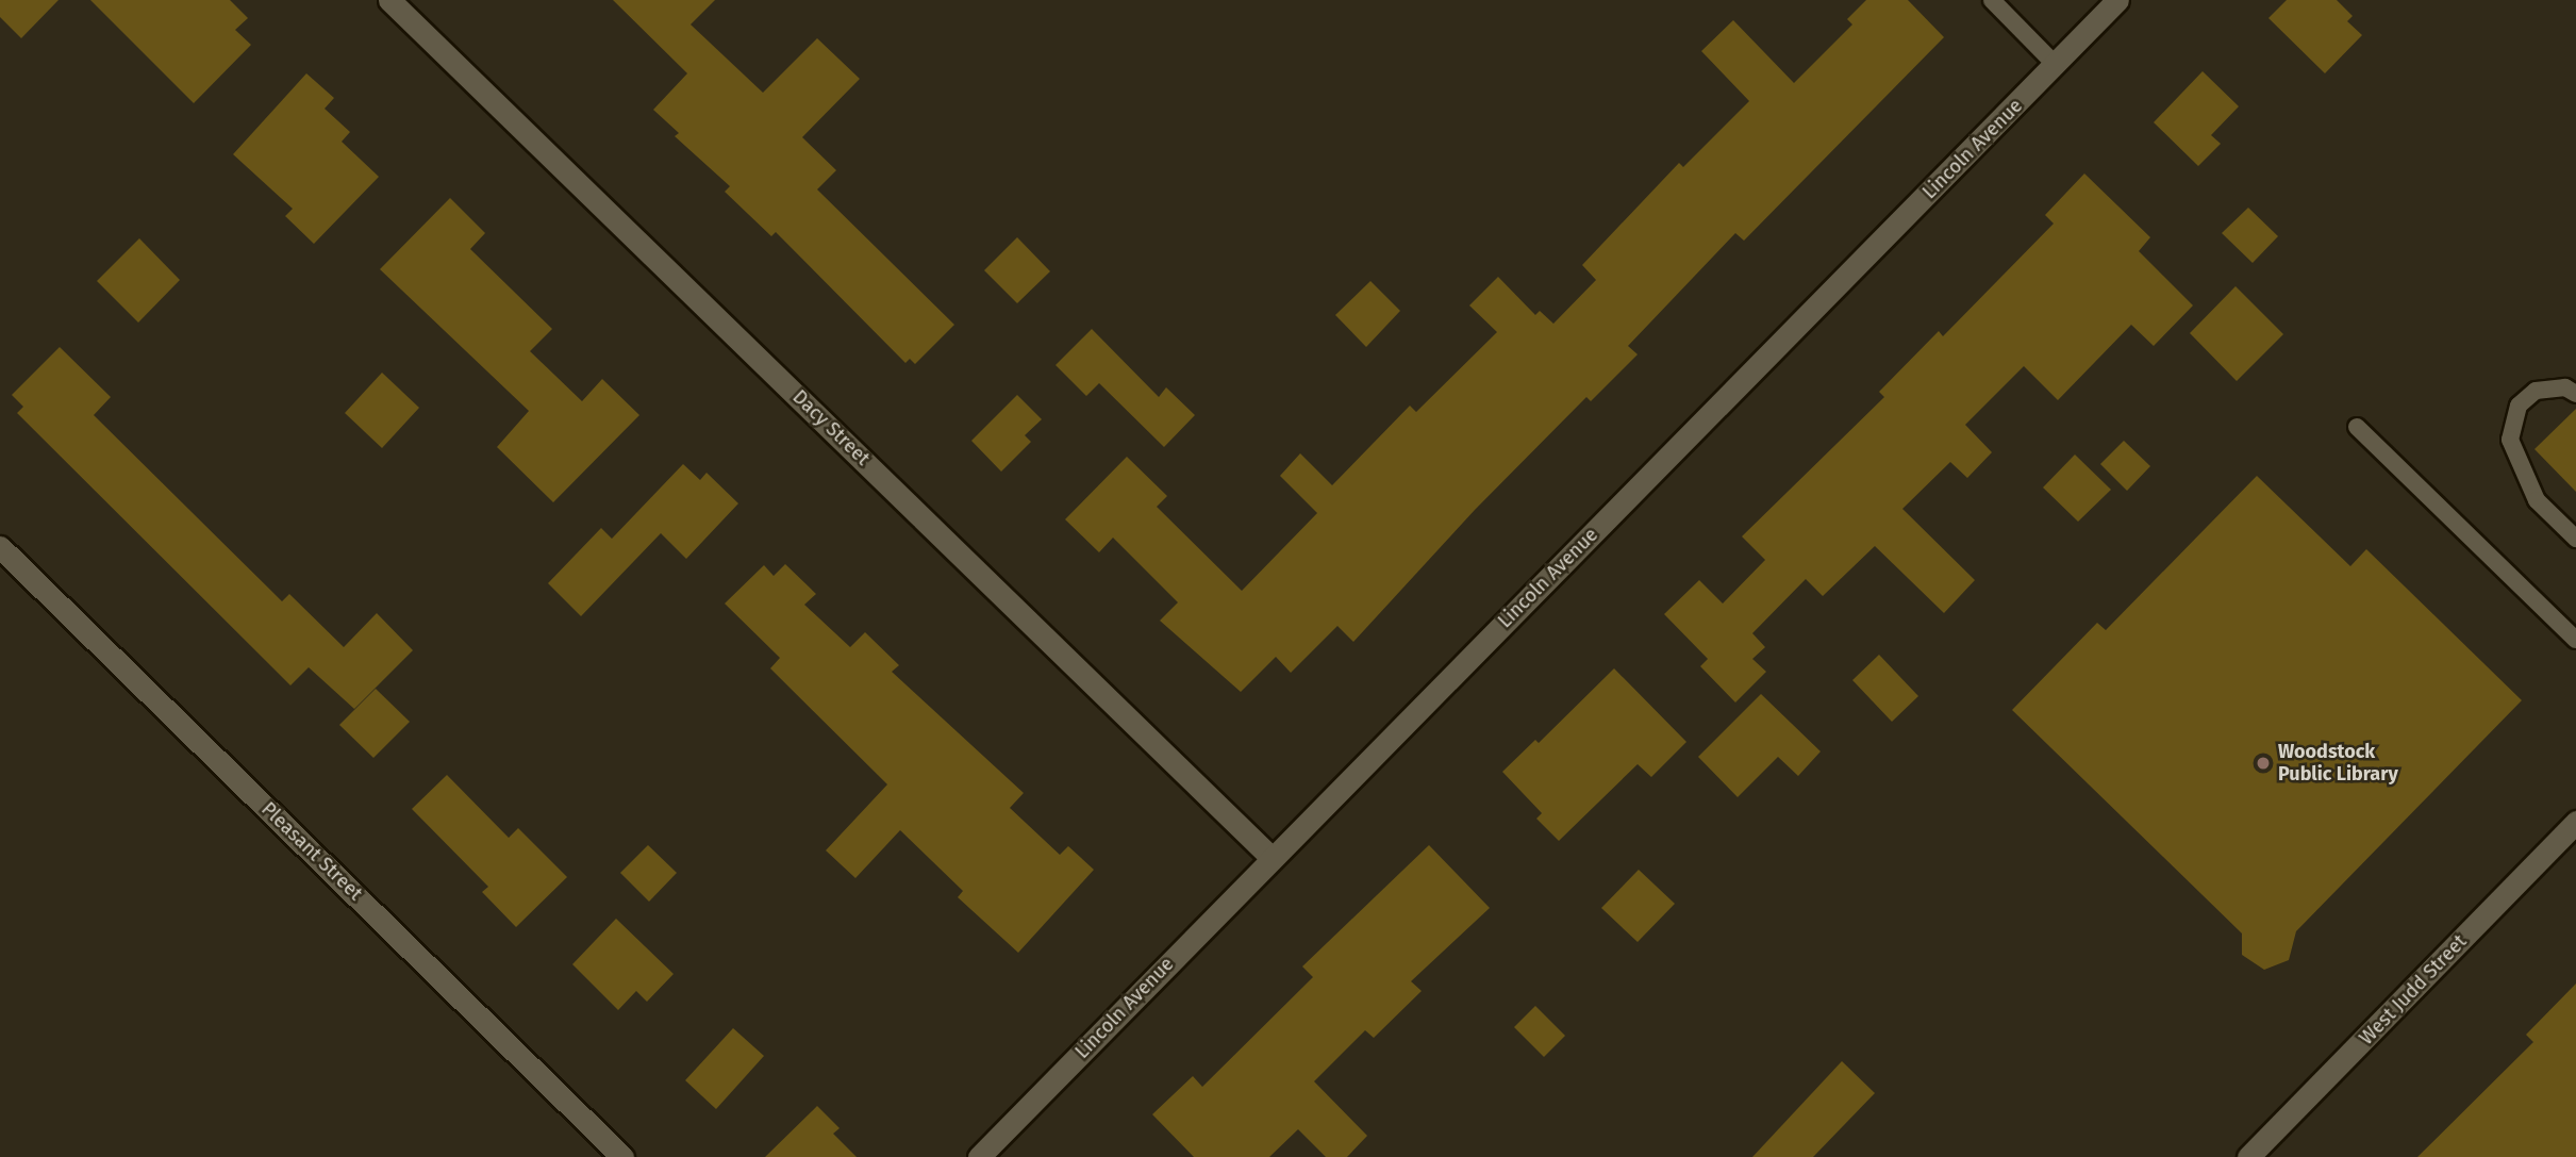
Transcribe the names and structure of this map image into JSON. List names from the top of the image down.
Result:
{
  "streets": {
    "street": [
      "Lincoln Avenue",
      "Dacy Street",
      "Pleasant Street",
      "West Judd Street"
    ]
  },
  "crossings": [
    ["Lincoln Avenue", "Dacy Street"]
  ],
  "places": ["Woodstock Public Library"]
}
